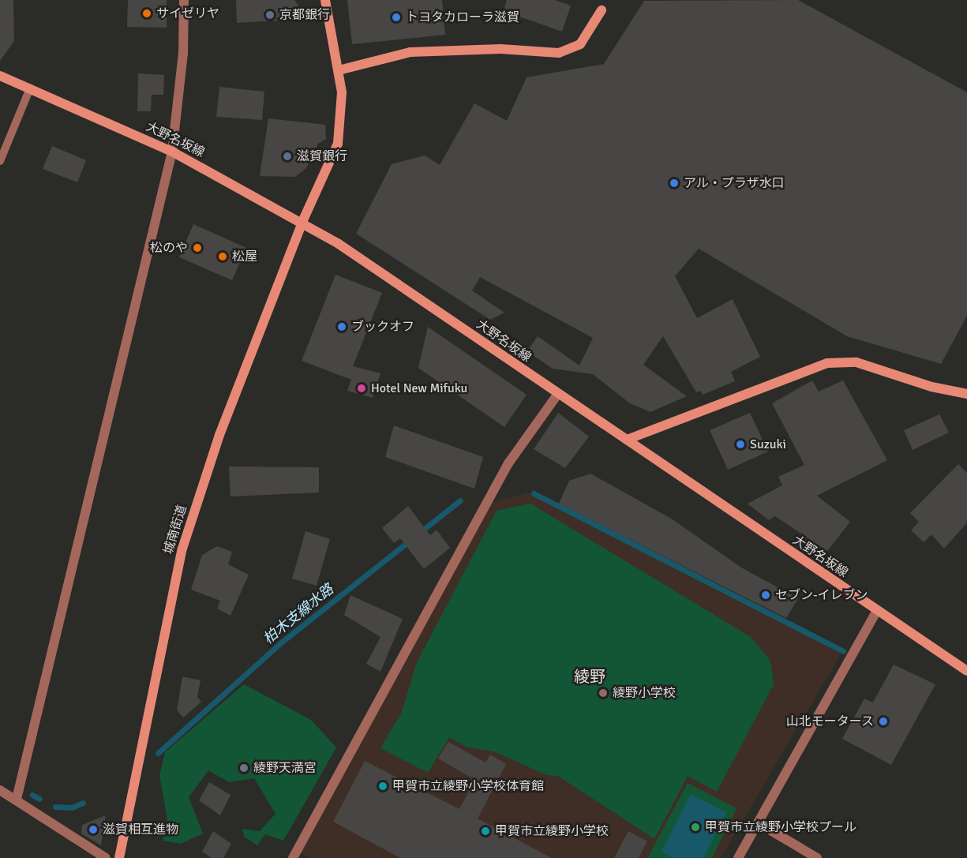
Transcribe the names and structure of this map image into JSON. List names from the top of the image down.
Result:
{
  "streets": {
    "street": ["大野名坂線", "城南街道"]
  },
  "crossings": [
    ["大野名坂線", "城南街道"]
  ],
  "districts": ["綾野"],
  "water": ["柏木支線水路"],
  "places": [
    "サイゼリヤ",
    "京都銀行",
    "トヨタカローラ滋賀",
    "滋賀銀行",
    "アル・プラザ水口",
    "松のや",
    "松屋",
    "ブックオフ",
    "Hotel New Mifuku",
    "Suzuki",
    "セブン-イレブン",
    "綾野小学校",
    "山北モータース",
    "綾野天満宮",
    "甲賀市立綾野小学校体育館",
    "甲賀市立綾野小学校プール",
    "滋賀相互進物",
    "甲賀市立綾野小学校"
  ]
}
